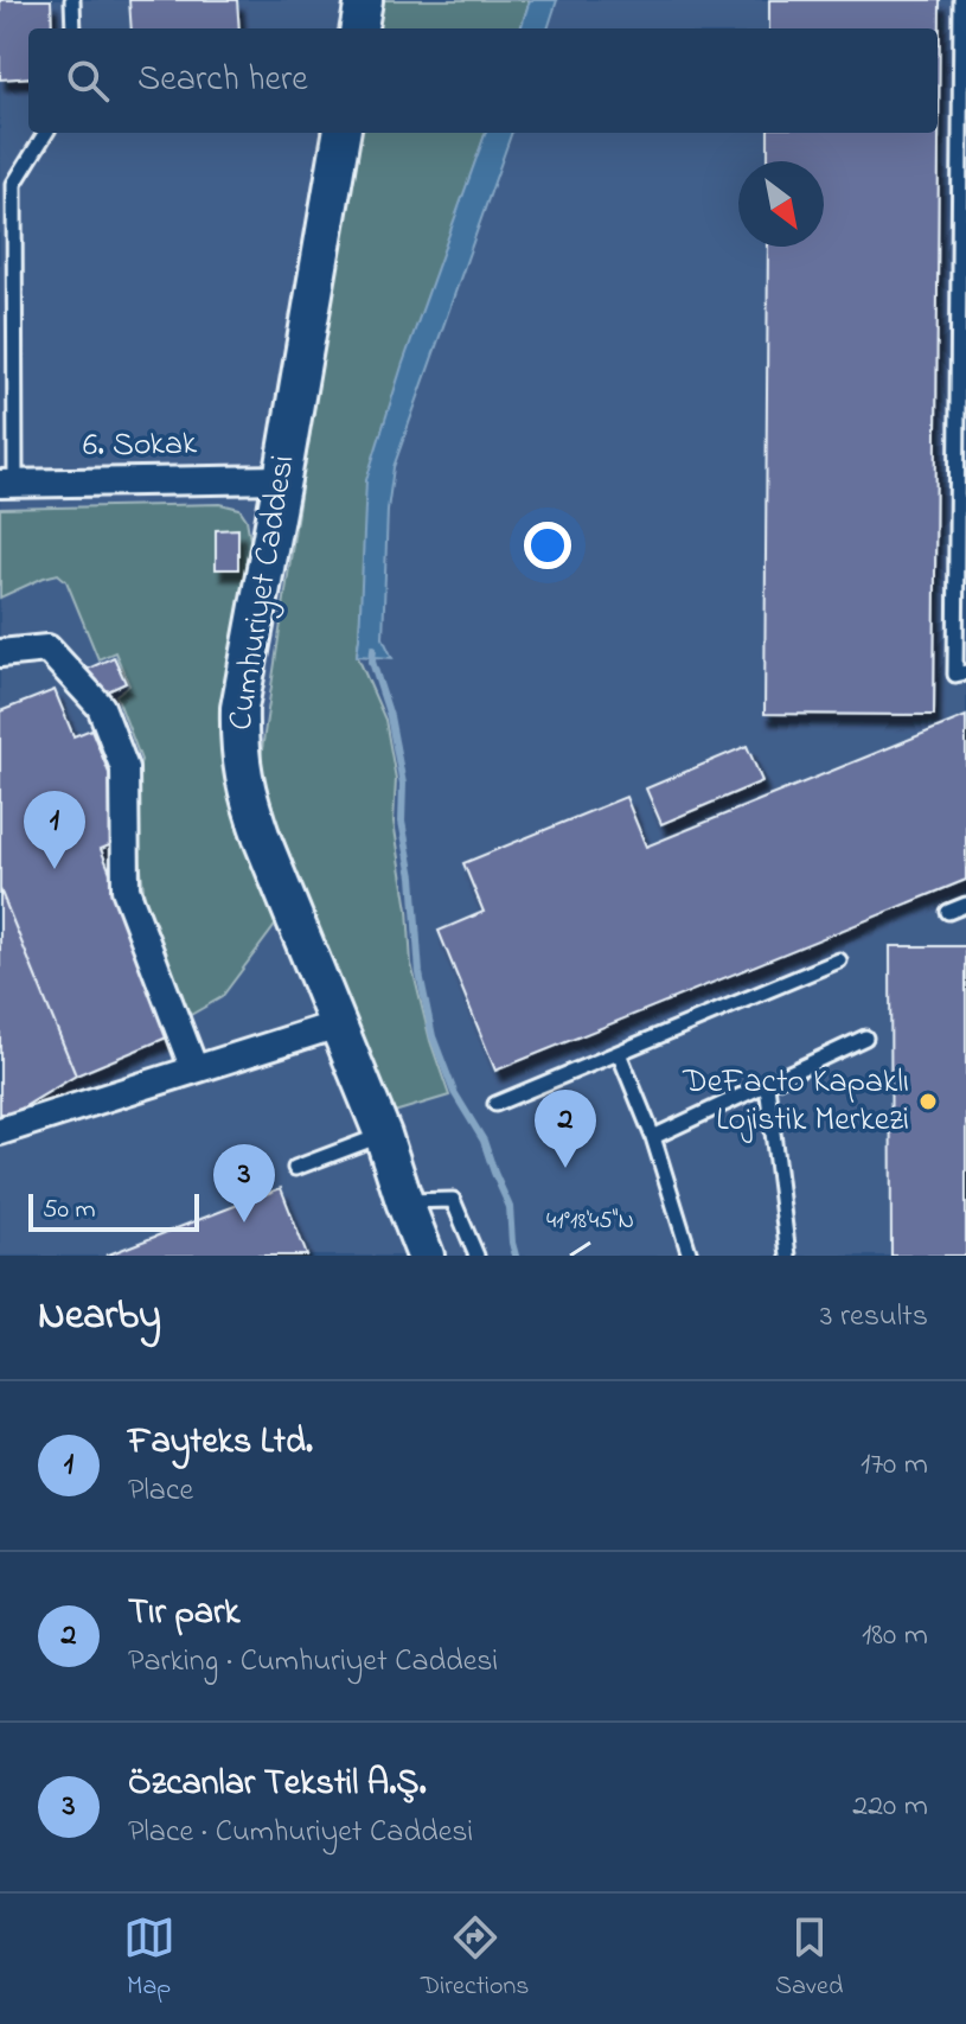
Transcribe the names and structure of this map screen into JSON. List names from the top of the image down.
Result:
{
  "streets": {
    "street": ["6. Sokak", "Cumhuriyet Caddesi"]
  },
  "crossings": [
    ["6. Sokak", "Cumhuriyet Caddesi"]
  ],
  "places": ["DeFacto Kapaklı Lojistik Merkezi"],
  "scale_bar": "50 m",
  "north": "bottom right",
  "page": {
    "search": "Search here",
    "pins": ["1", "2", "3"],
    "scale": "50 m",
    "heading": ["Nearby", "3 results"],
    "list": [
      {
        "mark": "1",
        "name": "Fayteks Ltd.",
        "note": "Place",
        "value": "170 m"
      },
      {
        "mark": "2",
        "name": "Tır park",
        "note": "Parking · Cumhuriyet Caddesi",
        "value": "180 m"
      },
      {
        "mark": "3",
        "name": "Özcanlar Tekstil A.Ş.",
        "note": "Place · Cumhuriyet Caddesi",
        "value": "220 m"
      }
    ],
    "nav": ["Map", "Directions", "Saved"]
  },
  "coordinates": ["41°18'45\"N"]
}
